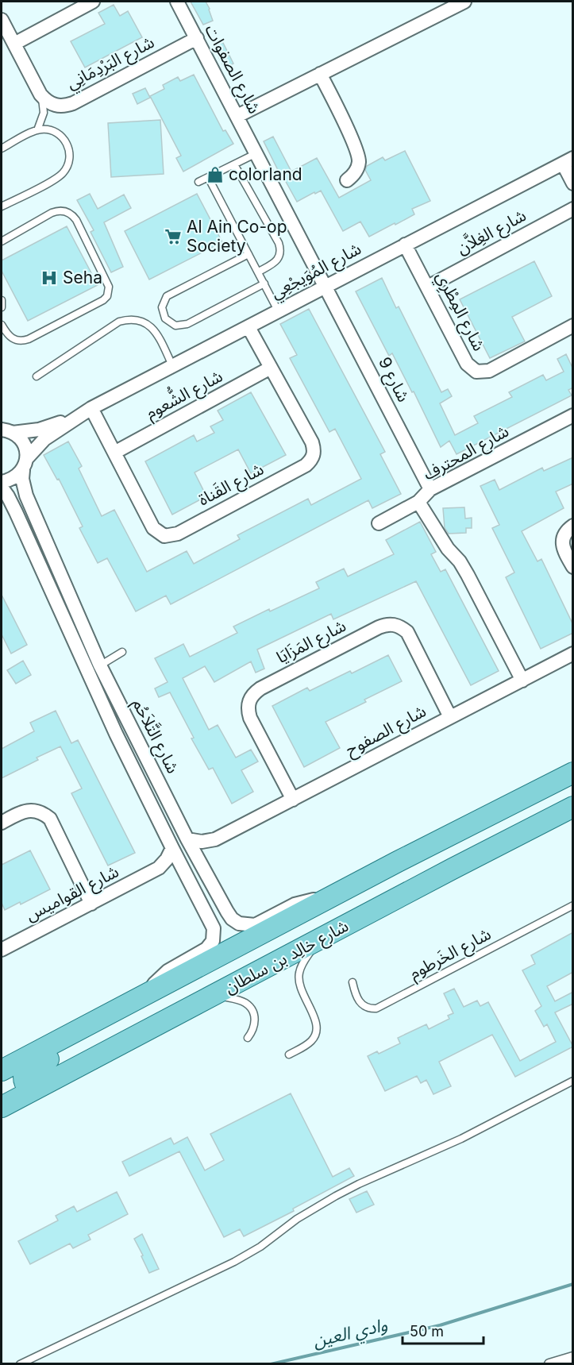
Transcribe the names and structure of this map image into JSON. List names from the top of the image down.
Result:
{
  "streets": {
    "main road": ["شارع خالِد بن سلطان"],
    "street": [
      "شارع البَرْدِمَانِي",
      "شارع الصفوات",
      "شارع الغِلاَّن",
      "شارع المُوَيجْعِي",
      "شارع المِطْرِي",
      "شارع 9",
      "شارع الشُّعوم",
      "شارع المحترف",
      "شارع القَناة",
      "شارع المَزَايَا",
      "شارع الصفوح",
      "شارع التَّلاَحُم",
      "شارع القواميس"
    ],
    "lane": ["شارع الخَرطوم"]
  },
  "crossings": [
    ["شارع البَرْدِمَانِي", "شارع الصفوات"],
    ["شارع الصفوات", "شارع المُوَيجْعِي"],
    ["شارع الصفوات", "شارع 9"],
    ["شارع الغِلاَّن", "شارع المِطْرِي"],
    ["شارع المُوَيجْعِي", "شارع المِطْرِي"],
    ["شارع المُوَيجْعِي", "شارع 9"],
    ["شارع المُوَيجْعِي", "شارع القَناة"],
    ["شارع المُوَيجْعِي", "شارع التَّلاَحُم"],
    ["شارع 9", "شارع المحترف"],
    ["شارع الشُّعوم", "شارع القَناة"],
    ["شارع المَزَايَا", "شارع الصفوح"],
    ["شارع الصفوح", "شارع التَّلاَحُم"],
    ["شارع التَّلاَحُم", "شارع القواميس"],
    ["شارع التَّلاَحُم", "شارع خالِد بن سلطان"]
  ],
  "water": ["وادي العين"],
  "places": {
    "shop": ["colorland"],
    "supermarket": ["Al Ain Co-op Society"],
    "hospital": ["Seha"]
  },
  "scale_bar": "50 m"
}
